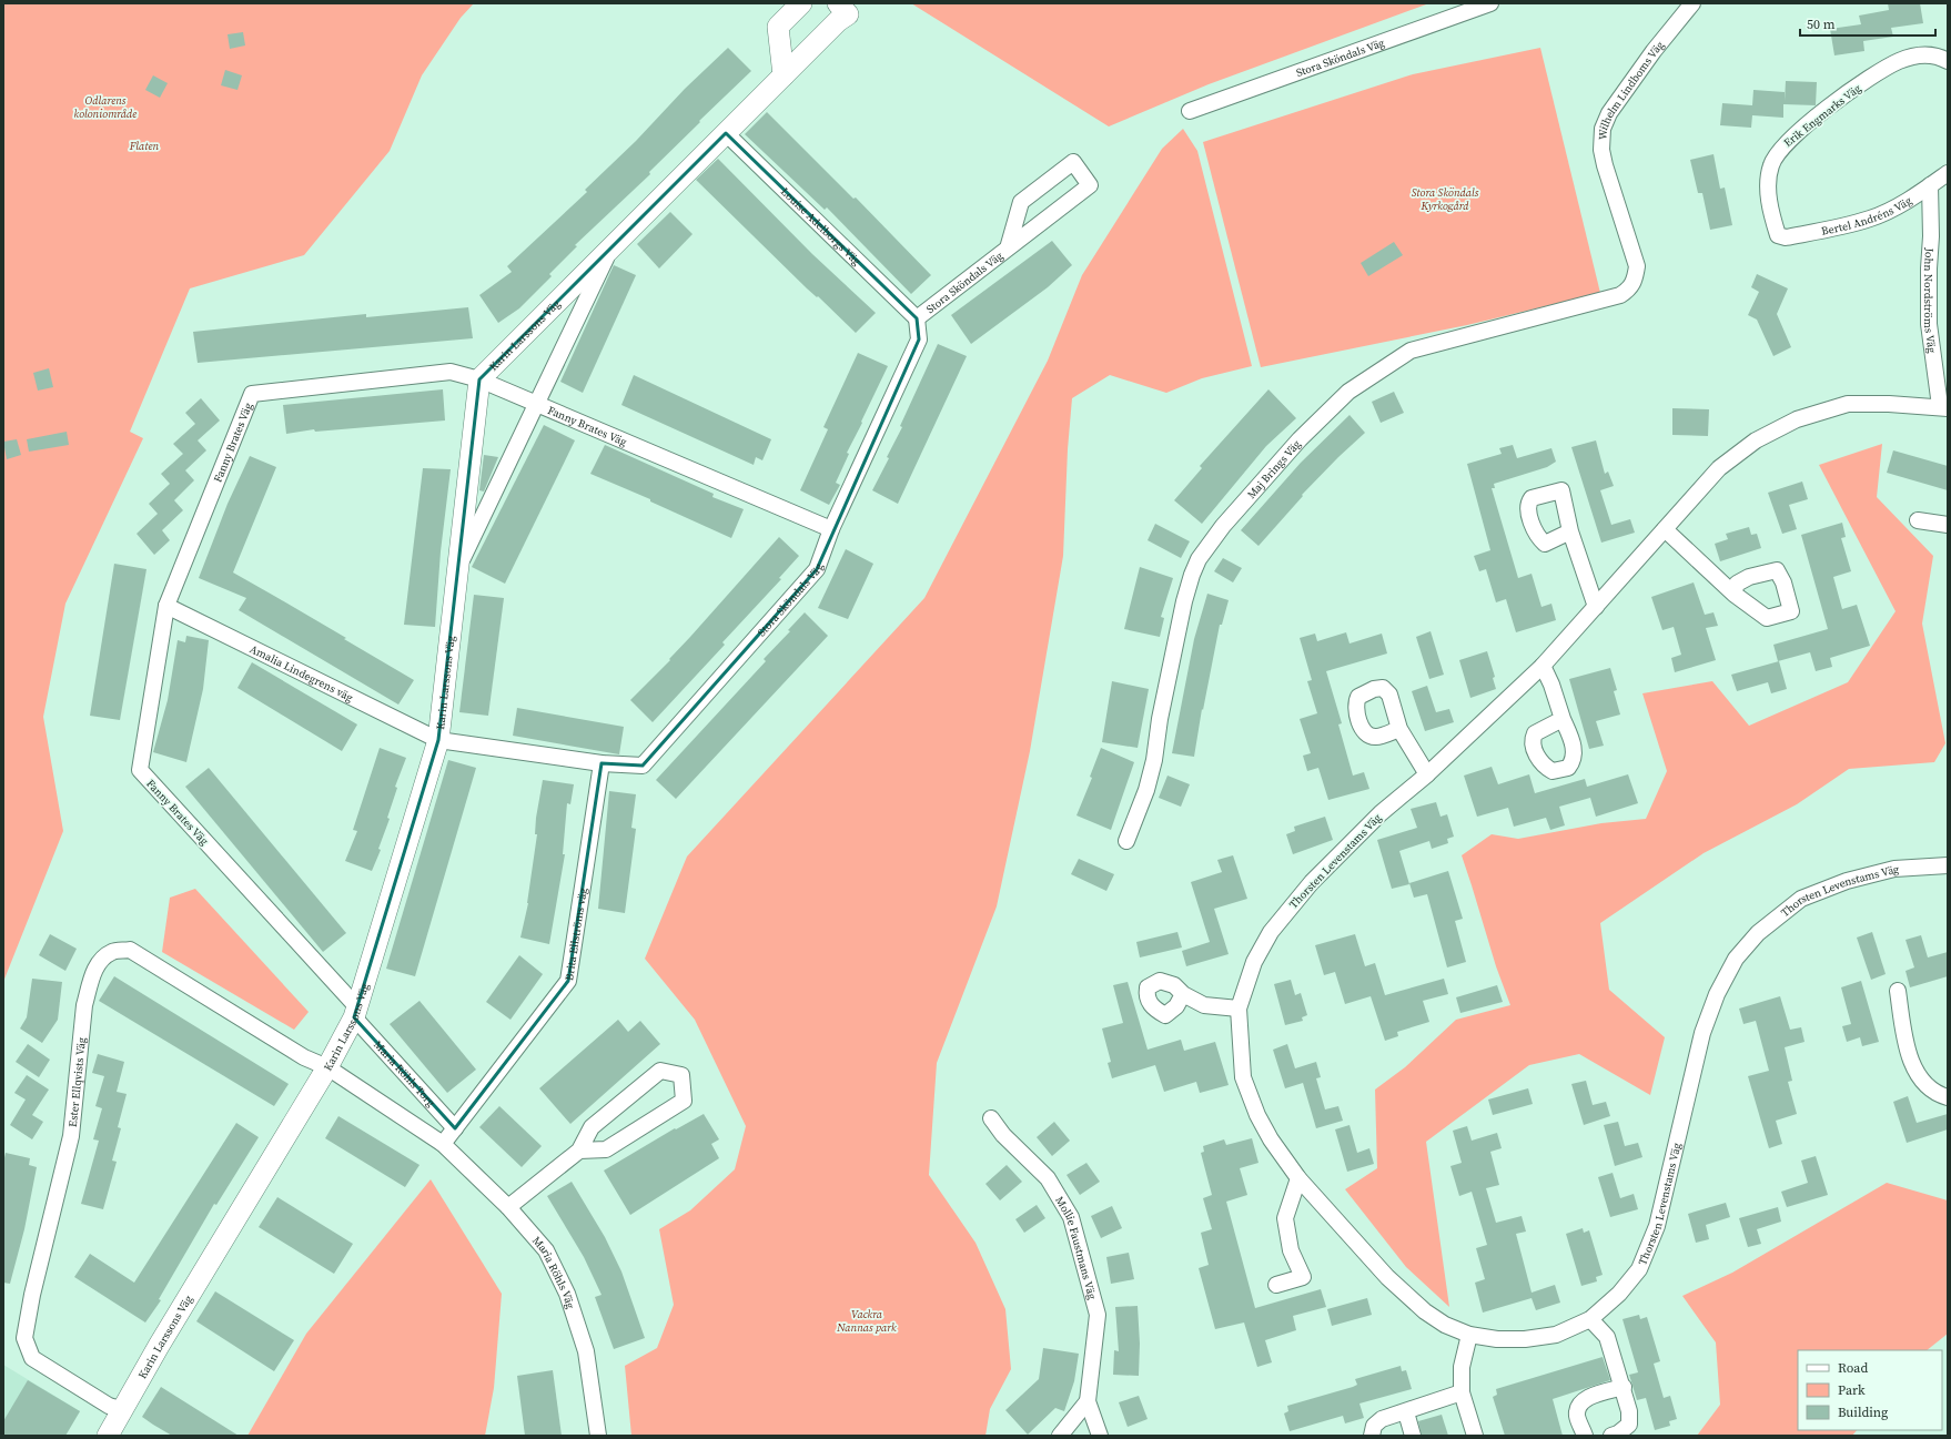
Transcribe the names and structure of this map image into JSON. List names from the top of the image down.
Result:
{
  "streets": {
    "street": [
      "Stora Sköndals Väg",
      "Wilhelm Lindboms Väg",
      "Erik Engmarks Väg",
      "Bertel Andréns Väg",
      "Louise Adelborgs Väg",
      "John Nordströms Väg",
      "Karin Larssons Väg",
      "Fanny Brates Väg",
      "Maj Brings Väg",
      "Amalia Lindegrens väg",
      "Thorsten Levenstams Väg",
      "Brita Ellströms väg",
      "Maria Röhls Torg",
      "Ester Ellqvists Väg",
      "Mollie Faustmans Väg",
      "Maria Röhls Väg"
    ]
  },
  "crossings": [
    ["Stora Sköndals Väg", "Louise Adelborgs Väg"],
    ["Stora Sköndals Väg", "Karin Larssons Väg"],
    ["Stora Sköndals Väg", "Fanny Brates Väg"],
    ["Stora Sköndals Väg", "Amalia Lindegrens väg"],
    ["Stora Sköndals Väg", "Brita Ellströms väg"],
    ["Wilhelm Lindboms Väg", "Maj Brings Väg"],
    ["Erik Engmarks Väg", "Bertel Andréns Väg"],
    ["Bertel Andréns Väg", "John Nordströms Väg"],
    ["Louise Adelborgs Väg", "Karin Larssons Väg"],
    ["John Nordströms Väg", "Thorsten Levenstams Väg"],
    ["Karin Larssons Väg", "Fanny Brates Väg"],
    ["Karin Larssons Väg", "Amalia Lindegrens väg"],
    ["Karin Larssons Väg", "Maria Röhls Torg"],
    ["Karin Larssons Väg", "Ester Ellqvists Väg"],
    ["Fanny Brates Väg", "Amalia Lindegrens väg"],
    ["Fanny Brates Väg", "Maria Röhls Torg"],
    ["Brita Ellströms väg", "Maria Röhls Torg"],
    ["Brita Ellströms väg", "Maria Röhls Väg"]
  ],
  "parks": [
    "Odlarens koloniområde",
    "Flaten",
    "Stora Sköndals Kyrkogård",
    "Vackra Nannas park"
  ],
  "legend": ["Road", "Park", "Building"],
  "scale_bar": "50 m"
}
